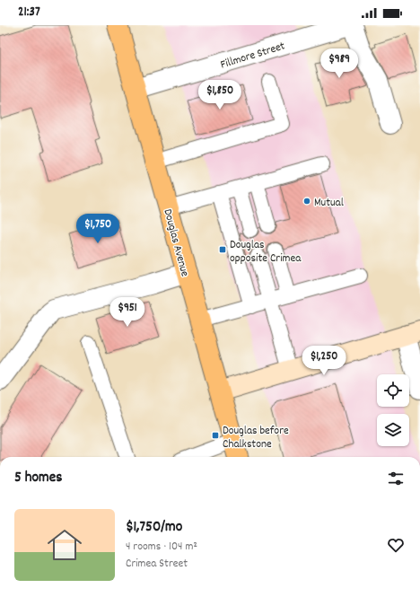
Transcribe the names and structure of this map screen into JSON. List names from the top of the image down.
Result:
{
  "streets": {
    "main road": ["Douglas Avenue"],
    "street": ["Fillmore Street"]
  },
  "crossings": [
    ["Fillmore Street", "Douglas Avenue"]
  ],
  "places": {
    "other": ["Mutual"],
    "transit": ["Douglas opposite Crimea", "Douglas before Chalkstone"]
  },
  "page": {
    "status": "21:37",
    "price": [
      "$989",
      "$1,850",
      "$1,750",
      "$951",
      "$1,250"
    ],
    "heading": "5 homes",
    "list": [
      {
        "name": "$1,750/mo",
        "note": "4 rooms · 104 m² · Crimea Street"
      }
    ]
  }
}
